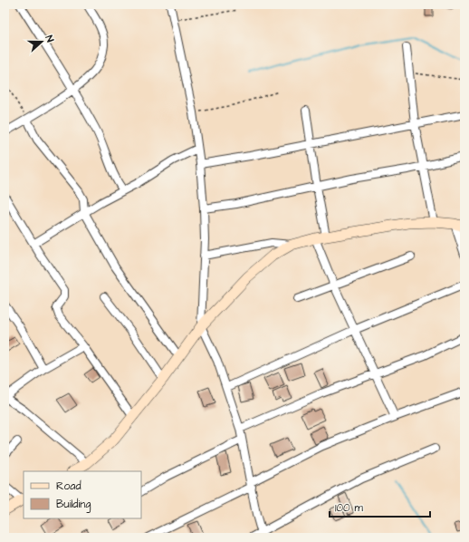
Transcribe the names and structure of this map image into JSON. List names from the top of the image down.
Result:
{
  "legend": ["Road", "Building"],
  "scale_bar": "100 m",
  "north": "right"
}
